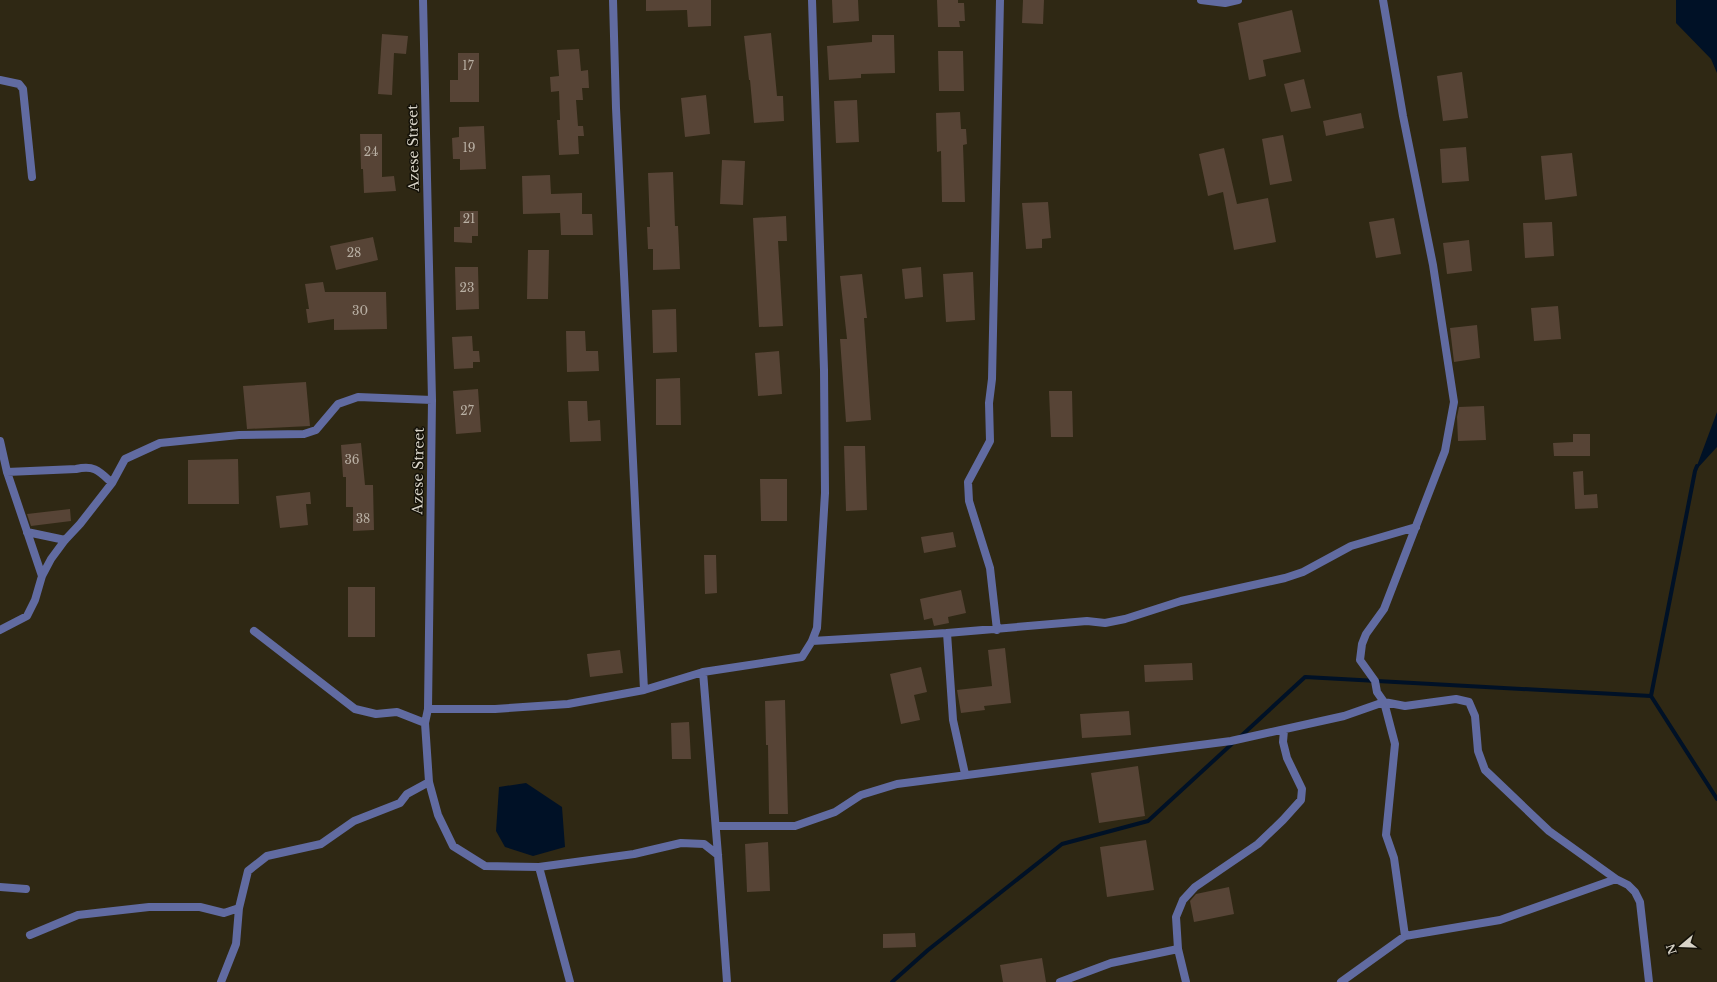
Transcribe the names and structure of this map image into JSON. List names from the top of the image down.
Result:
{
  "streets": {
    "street": ["Azese Street"]
  },
  "house_numbers": [
    "17",
    "19",
    "24",
    "21",
    "28",
    "23",
    "30",
    "27",
    "36",
    "38"
  ],
  "north": "left"
}
